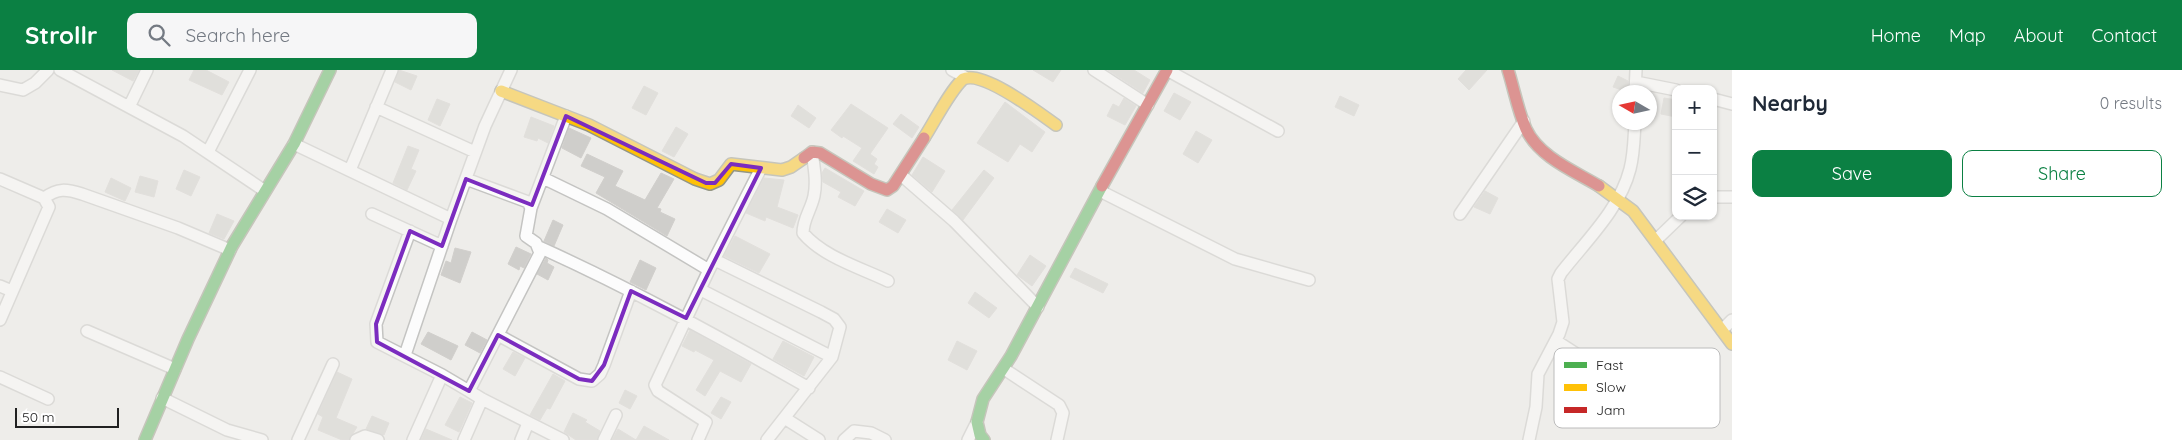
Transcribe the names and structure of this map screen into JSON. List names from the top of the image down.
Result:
{
  "legend": ["Fast", "Slow", "Jam"],
  "scale_bar": "50 m",
  "north": "left",
  "page": {
    "header": "Strollr",
    "search": "Search here",
    "nav": [
      "Home",
      "Map",
      "About",
      "Contact"
    ],
    "heading": ["Nearby", "0 results"],
    "map_buttons": ["+", "−"],
    "buttons": ["Save", "Share"],
    "scale": "50 m"
  }
}
